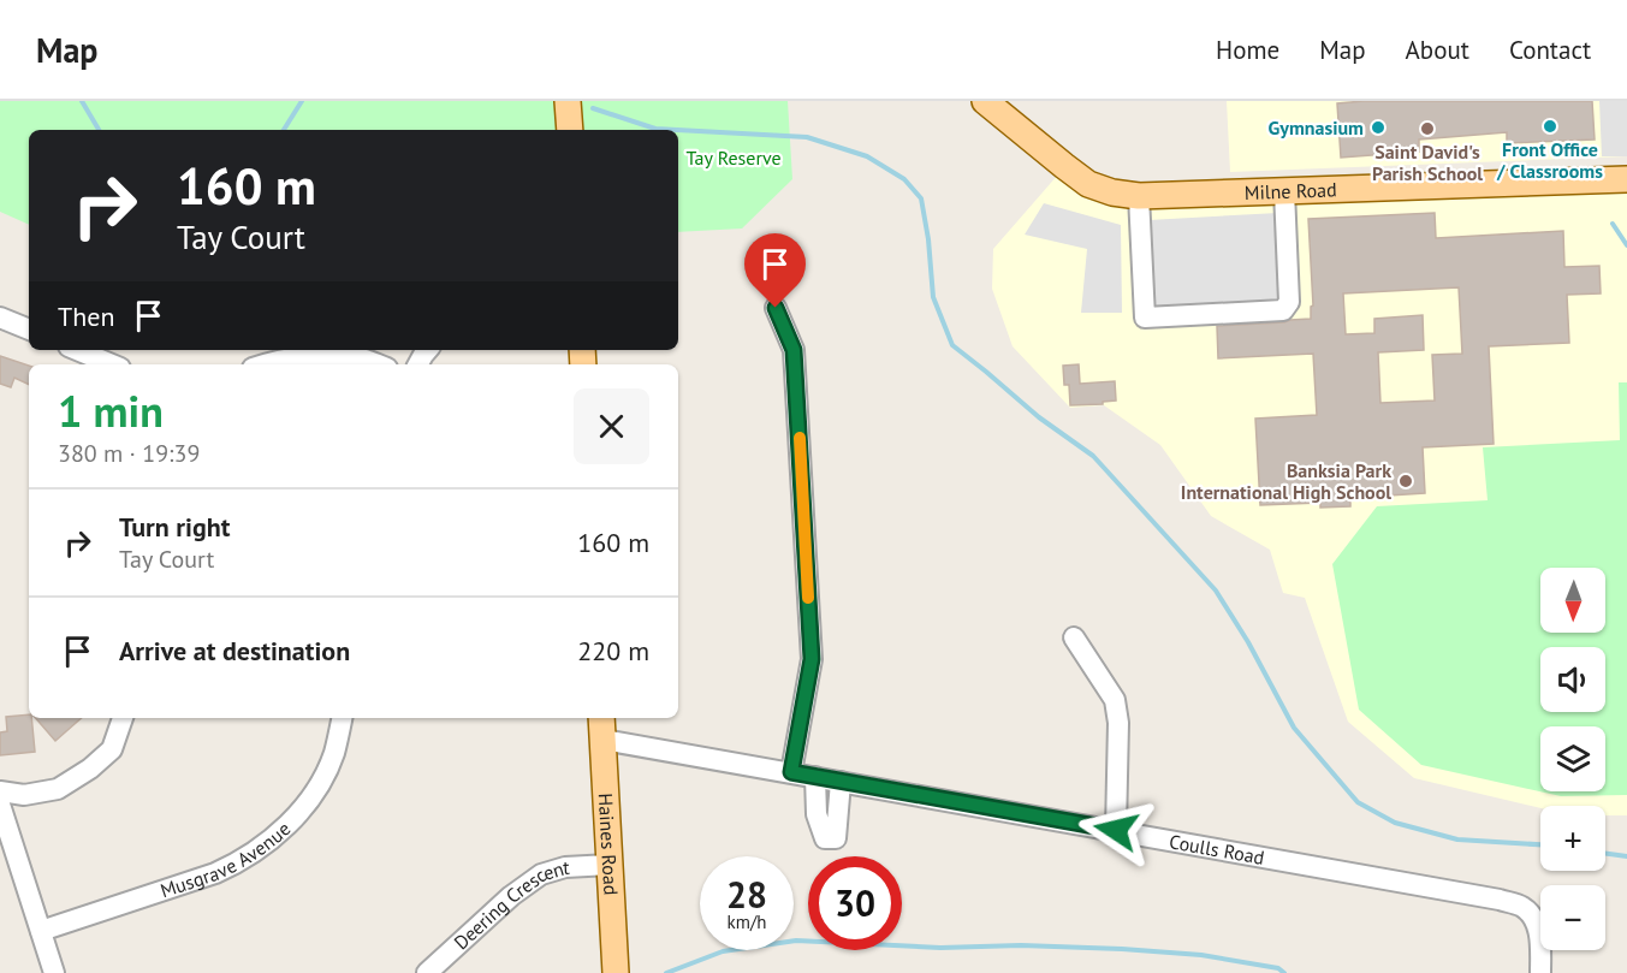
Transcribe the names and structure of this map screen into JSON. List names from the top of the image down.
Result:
{
  "streets": {
    "main road": ["Milne Road", "Haines Road"],
    "street": ["Coulls Road", "Musgrave Avenue", "Deering Crescent"]
  },
  "crossings": [
    ["Haines Road", "Coulls Road"],
    ["Haines Road", "Deering Crescent"]
  ],
  "parks": ["Tay Reserve"],
  "places": [
    "Front Office / Classrooms",
    "Gymnasium",
    "Saint David's Parish School",
    "Banksia Park International High School"
  ],
  "north": "bottom",
  "page": {
    "header": "Map",
    "nav": [
      "Home",
      "Map",
      "About",
      "Contact"
    ],
    "turn": ["160 m", "Tay Court"],
    "then": "Then",
    "heading": ["1 min", "380 m · 19:39"],
    "list": [
      {
        "name": "Turn right",
        "note": "Tay Court",
        "value": "160 m"
      },
      {
        "name": "Arrive at destination",
        "value": "220 m"
      }
    ],
    "map_buttons": ["+", "−"],
    "speed": "28 km/h",
    "limit": "30"
  }
}
